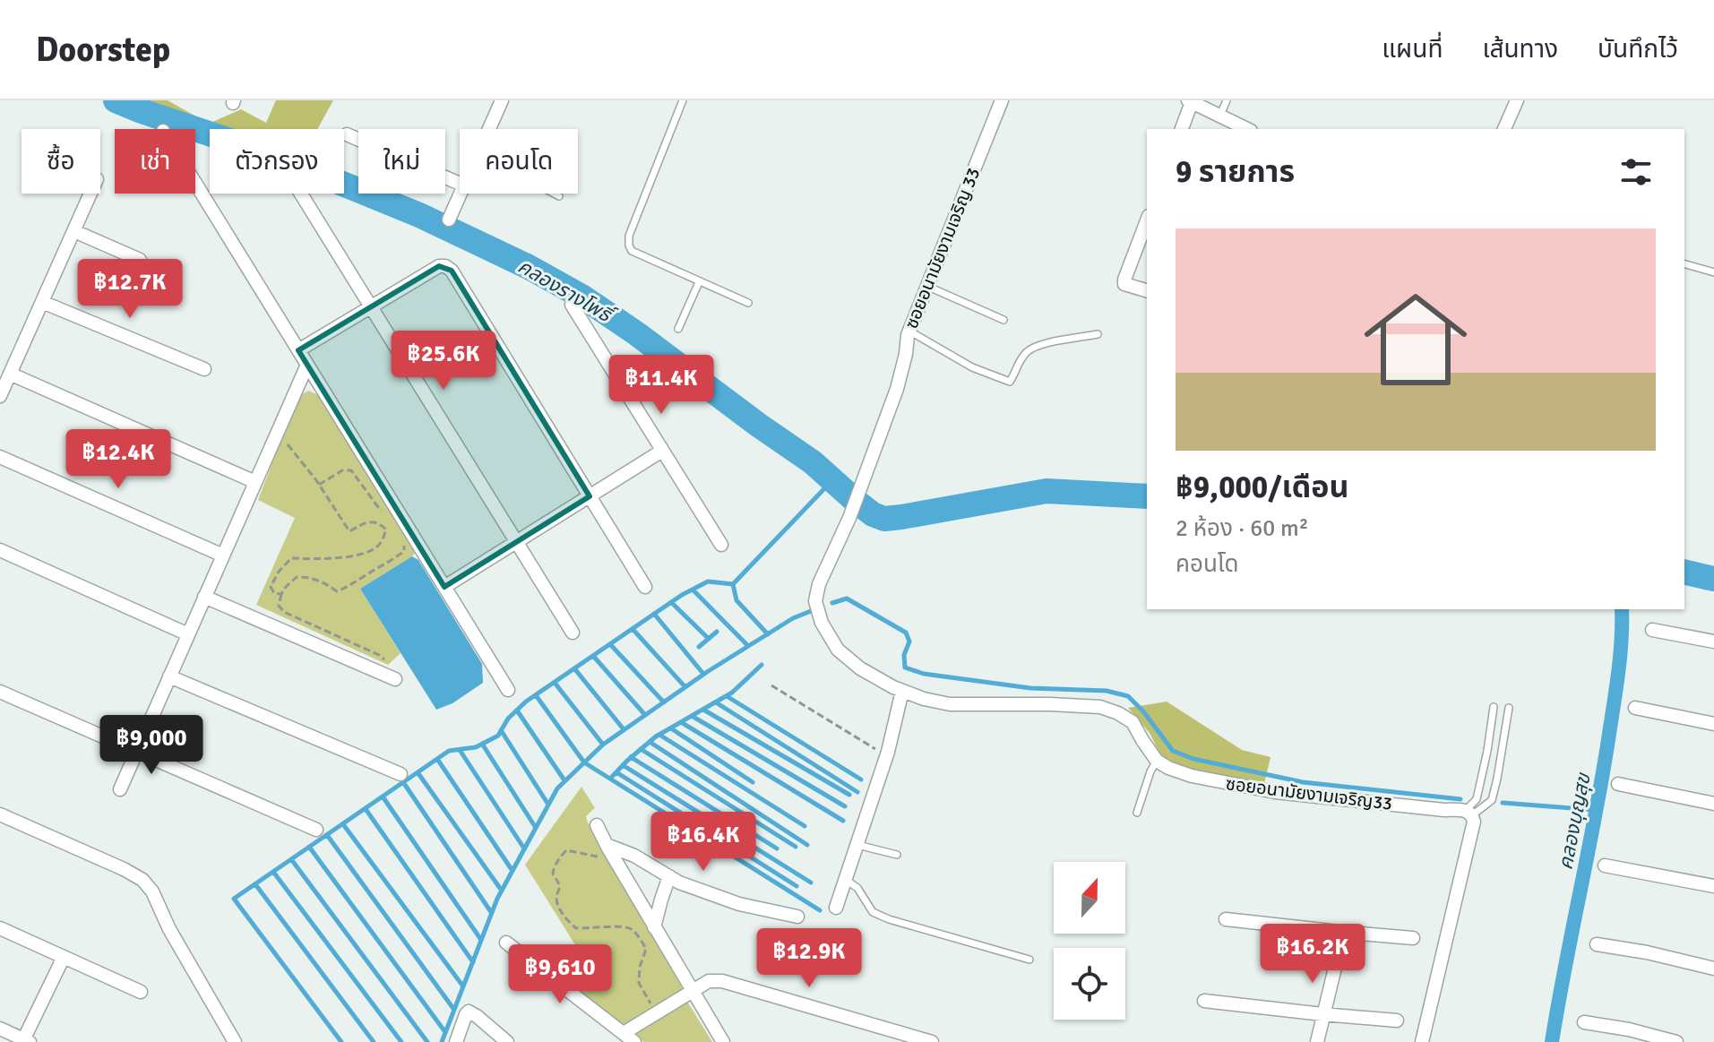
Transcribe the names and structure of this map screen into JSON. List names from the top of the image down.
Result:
{
  "streets": {
    "street": ["ซอยอนามัยงามเจริญ 33", "ซอยอนามัยงามเจริญ33"]
  },
  "water": ["คลองรางโพธิ์", "คลองบุญสุข"],
  "north": "top",
  "page": {
    "header": "Doorstep",
    "nav": ["แผนที่", "เส้นทาง", "บันทึกไว้"],
    "chip": [
      "ซื้อ",
      "เช่า",
      "ตัวกรอง",
      "ใหม่",
      "คอนโด"
    ],
    "heading": "9 รายการ",
    "list": [
      {
        "name": "฿9,000/เดือน",
        "note": "2 ห้อง · 60 m² · คอนโด"
      }
    ],
    "price": [
      "฿12.7K",
      "฿25.6K",
      "฿11.4K",
      "฿12.4K",
      "฿9,000",
      "฿16.4K",
      "฿16.2K",
      "฿12.9K",
      "฿9,610"
    ]
  }
}
